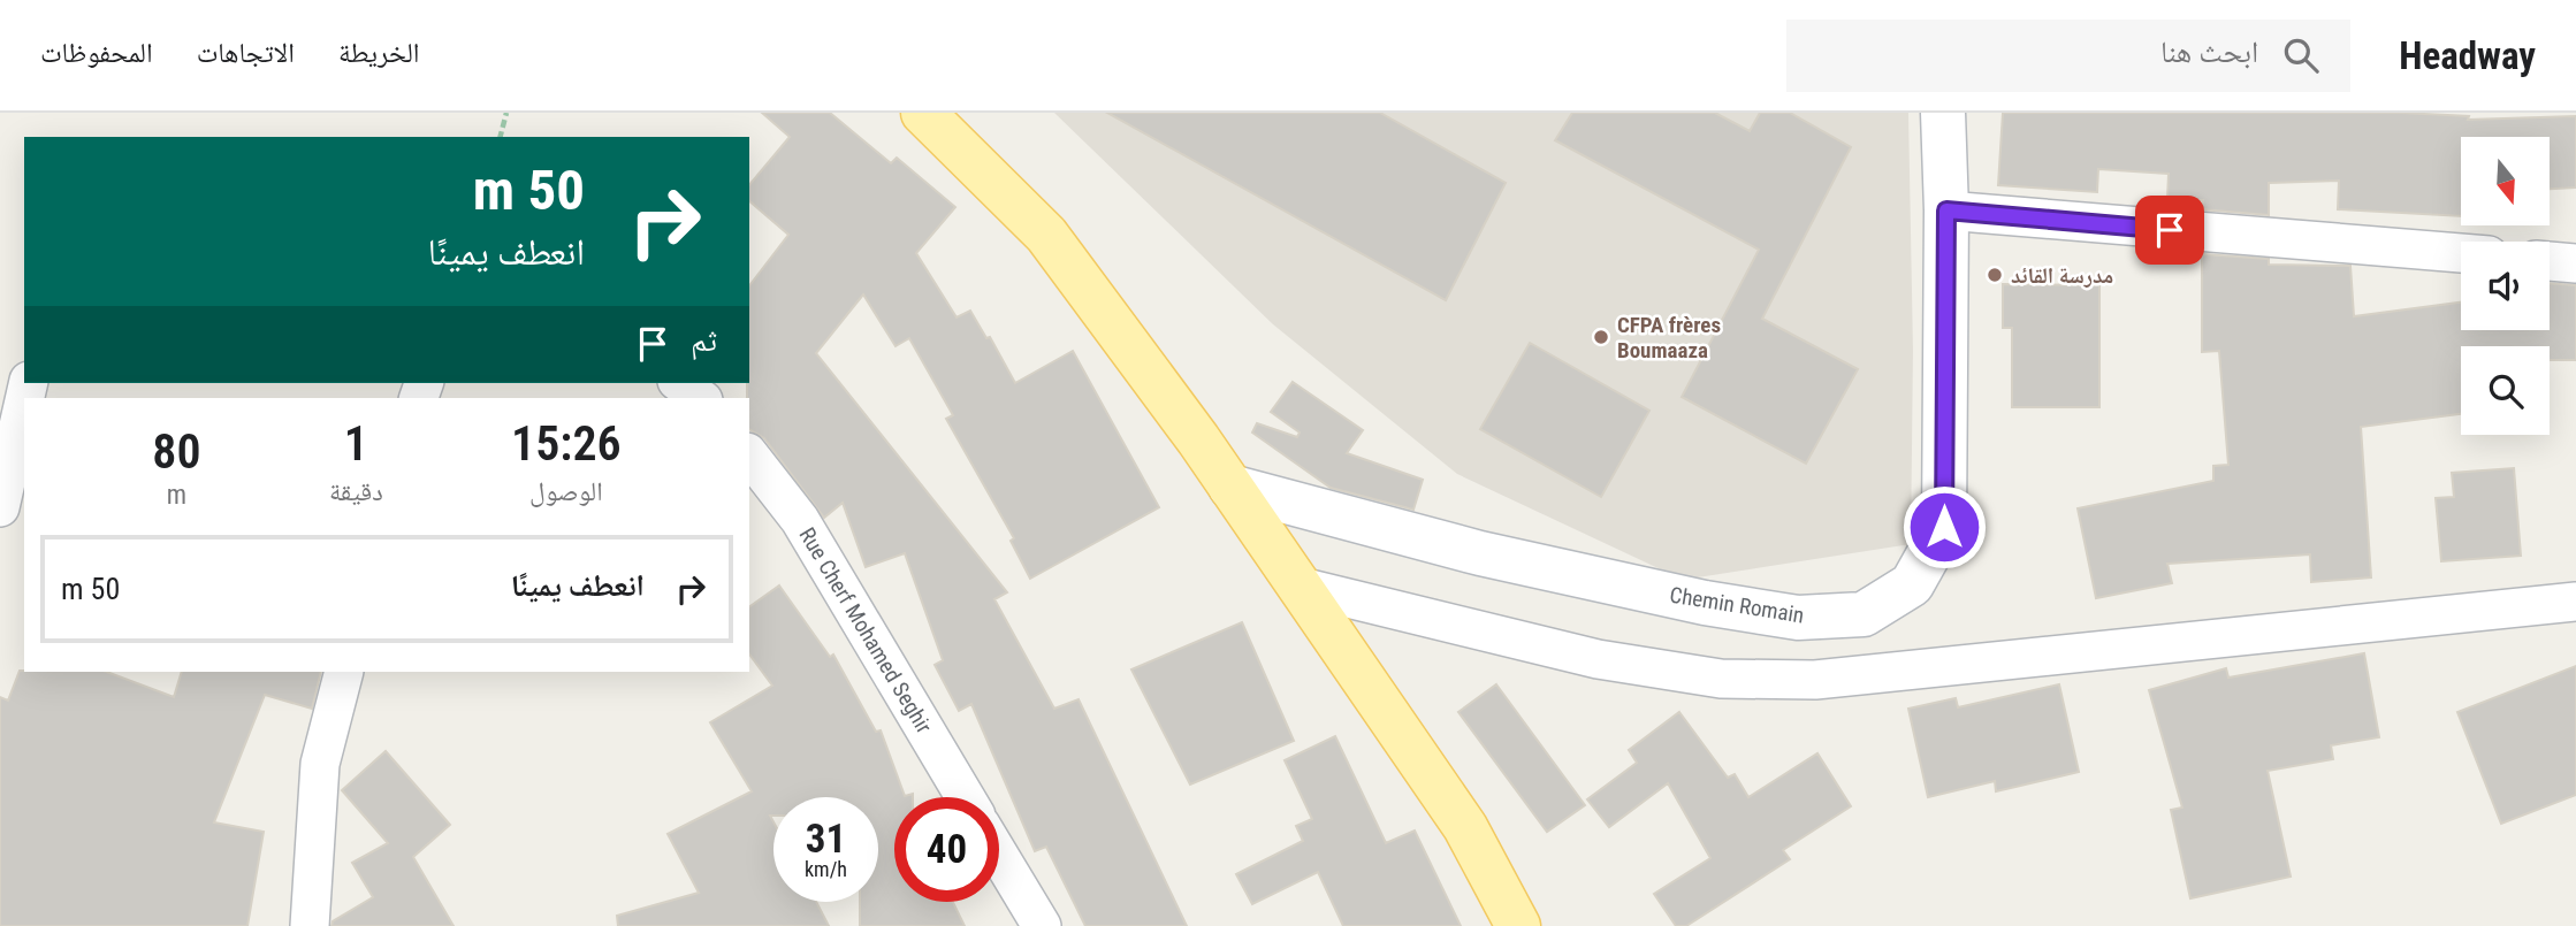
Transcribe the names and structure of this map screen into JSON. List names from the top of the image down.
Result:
{
  "streets": {
    "street": ["Chemin Romain", "Rue Cherf Mohamed Seghir"]
  },
  "places": ["مدرسة القائد", "CFPA frères Boumaaza"],
  "north": "bottom",
  "page": {
    "header": "Headway",
    "search": "ابحث هنا",
    "nav": ["الخريطة", "الاتجاهات", "المحفوظات"],
    "turn": ["50 m", "انعطف يمينًا"],
    "then": "ثم",
    "eta": [
      "15:26",
      "الوصول",
      "1",
      "دقيقة",
      "80",
      "m"
    ],
    "list": [
      {
        "name": "انعطف يمينًا",
        "value": "50 m"
      }
    ],
    "speed": "31 km/h",
    "limit": "40"
  }
}
